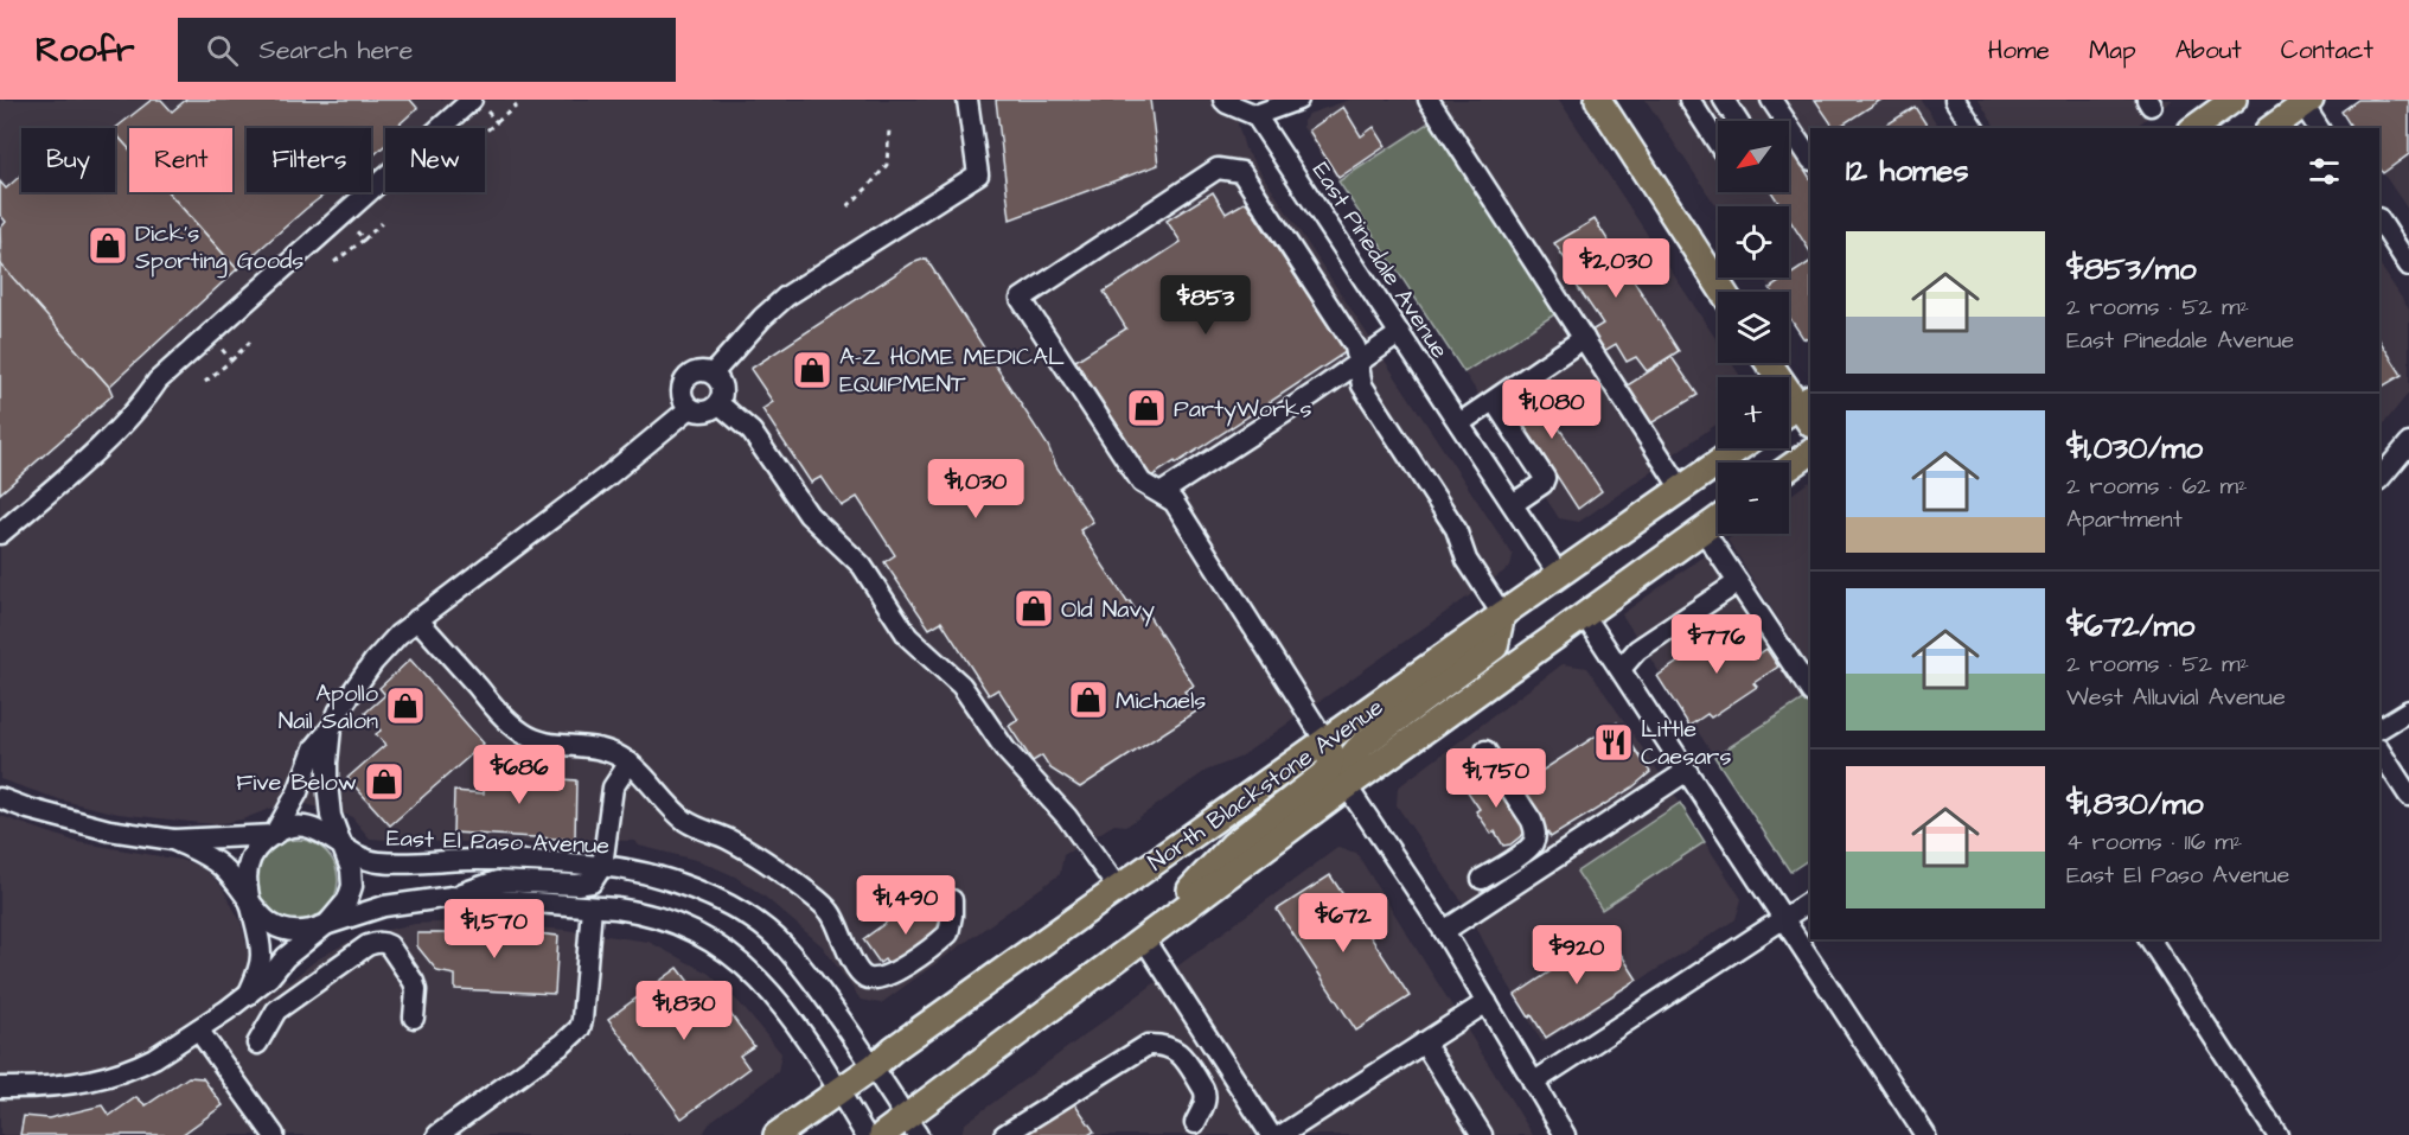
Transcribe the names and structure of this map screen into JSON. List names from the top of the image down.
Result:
{
  "streets": {
    "main road": ["North Blackstone Avenue"],
    "street": ["East Pinedale Avenue", "East El Paso Avenue"]
  },
  "crossings": [
    ["East Pinedale Avenue", "North Blackstone Avenue"],
    ["North Blackstone Avenue", "East El Paso Avenue"]
  ],
  "places": {
    "shop": [
      "Dick's Sporting Goods",
      "A-Z HOME MEDICAL EQUIPMENT",
      "PartyWorks",
      "Old Navy",
      "Michaels",
      "Apollo Nail Salon",
      "Five Below"
    ],
    "restaurant": ["Little Caesars"]
  },
  "north": "bottom left",
  "page": {
    "header": "Roofr",
    "search": "Search here",
    "nav": [
      "Home",
      "Map",
      "About",
      "Contact"
    ],
    "map_buttons": ["+", "−"],
    "chip": [
      "Buy",
      "Rent",
      "Filters",
      "New"
    ],
    "heading": "12 homes",
    "list": [
      {
        "name": "$853/mo",
        "note": "2 rooms · 52 m² · East Pinedale Avenue"
      },
      {
        "name": "$1,030/mo",
        "note": "2 rooms · 62 m² · Apartment"
      },
      {
        "name": "$672/mo",
        "note": "2 rooms · 52 m² · West Alluvial Avenue"
      },
      {
        "name": "$1,830/mo",
        "note": "4 rooms · 116 m² · East El Paso Avenue"
      }
    ],
    "price": [
      "$2,030",
      "$853",
      "$1,080",
      "$1,030",
      "$776",
      "$686",
      "$1,750",
      "$1,490",
      "$672",
      "$1,570",
      "$920",
      "$1,830"
    ]
  }
}
